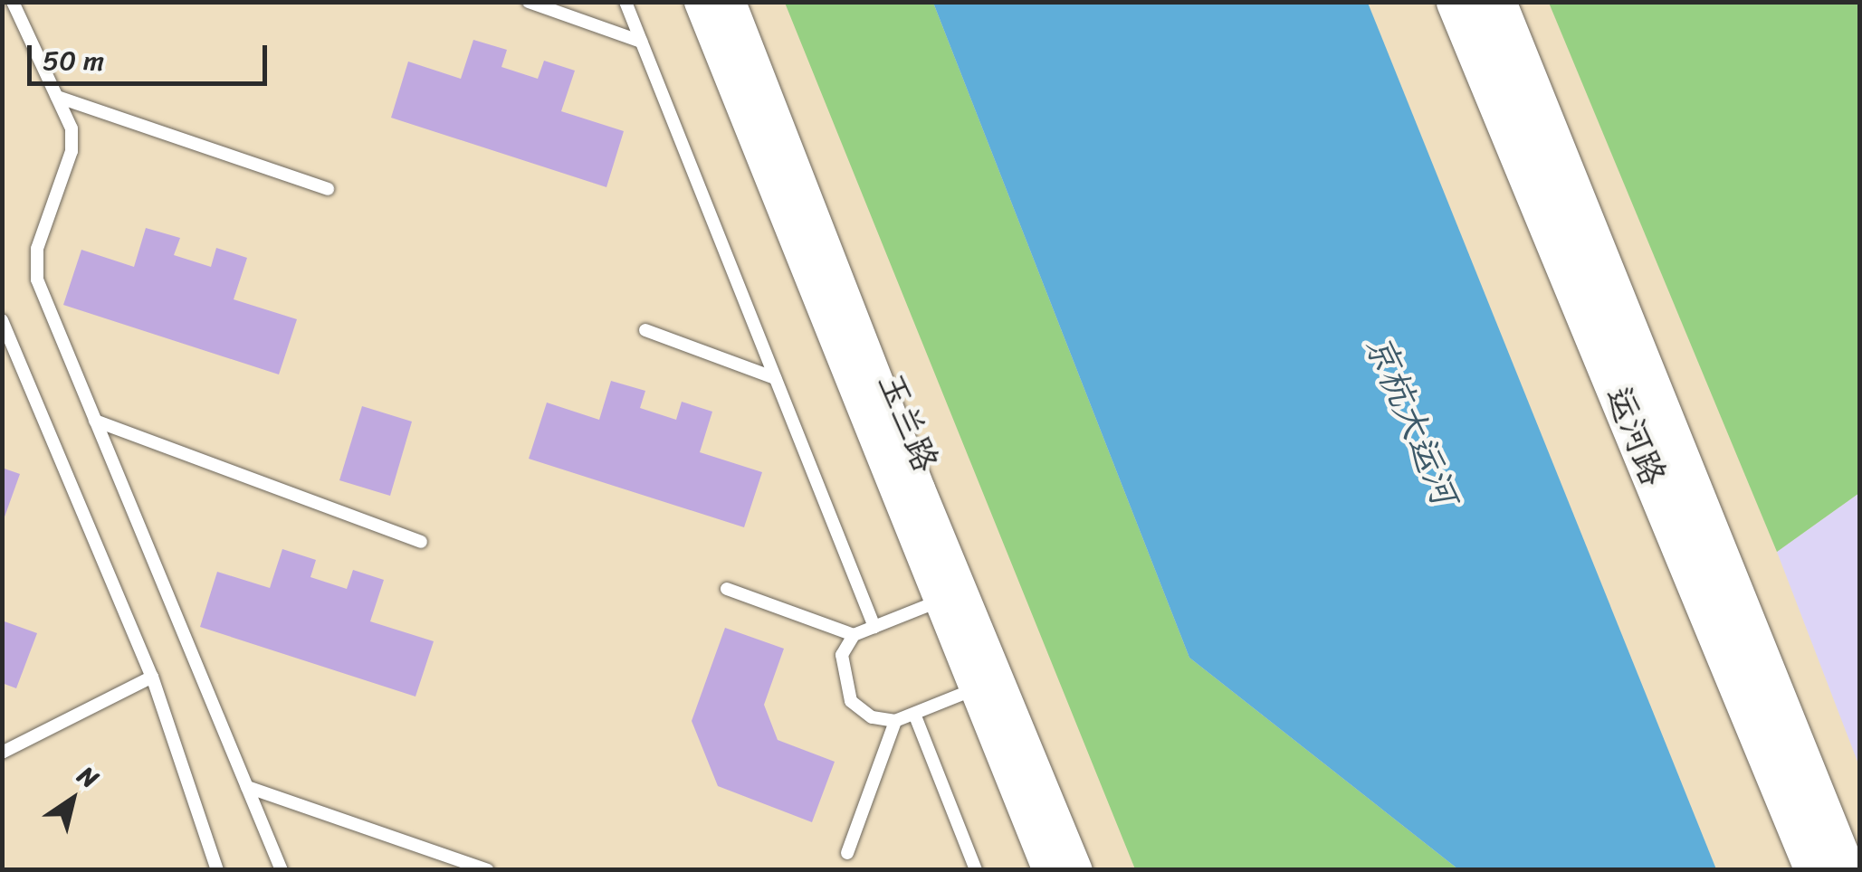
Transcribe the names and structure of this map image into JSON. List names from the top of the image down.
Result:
{
  "streets": {
    "main road": ["运河路"],
    "street": ["玉兰路"]
  },
  "water": ["京杭大运河"],
  "scale_bar": "50 m",
  "north": "top right"
}
